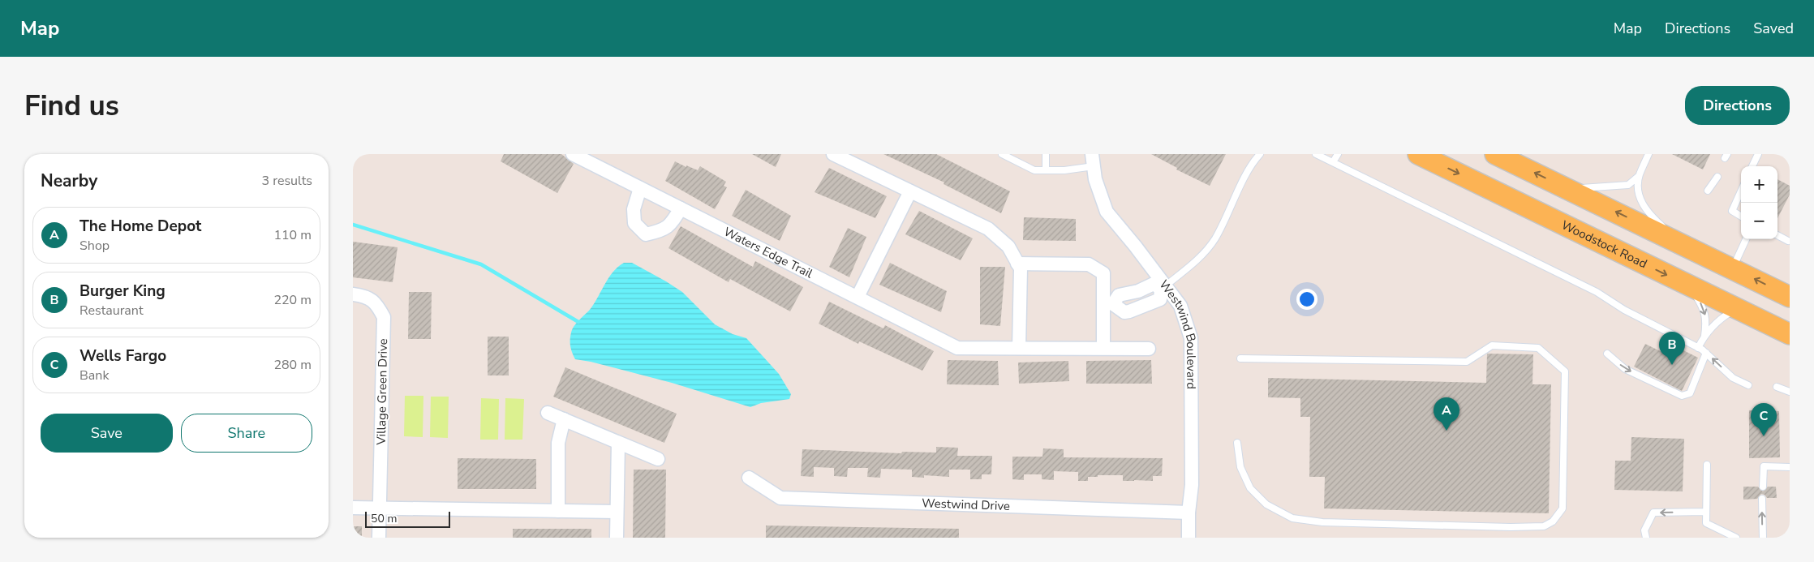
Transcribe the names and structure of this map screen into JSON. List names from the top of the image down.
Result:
{
  "streets": {
    "main road": ["Woodstock Road"],
    "street": [
      "Waters Edge Trail",
      "Westwind Boulevard",
      "Village Green Drive",
      "Westwind Drive"
    ]
  },
  "crossings": [
    ["Westwind Boulevard", "Westwind Drive"]
  ],
  "scale_bar": "50 m",
  "page": {
    "header": "Map",
    "nav": ["Map", "Directions", "Saved"],
    "buttons": [
      "Directions",
      ["Save", "Share"]
    ],
    "title": "Find us",
    "heading": ["Nearby", "3 results"],
    "map_buttons": ["+", "−"],
    "list": [
      {
        "mark": "A",
        "name": "The Home Depot",
        "note": "Shop",
        "value": "110 m"
      },
      {
        "mark": "B",
        "name": "Burger King",
        "note": "Restaurant",
        "value": "220 m"
      },
      {
        "mark": "C",
        "name": "Wells Fargo",
        "note": "Bank",
        "value": "280 m"
      }
    ],
    "pins": ["B", "A", "C"],
    "scale": "50 m"
  }
}
